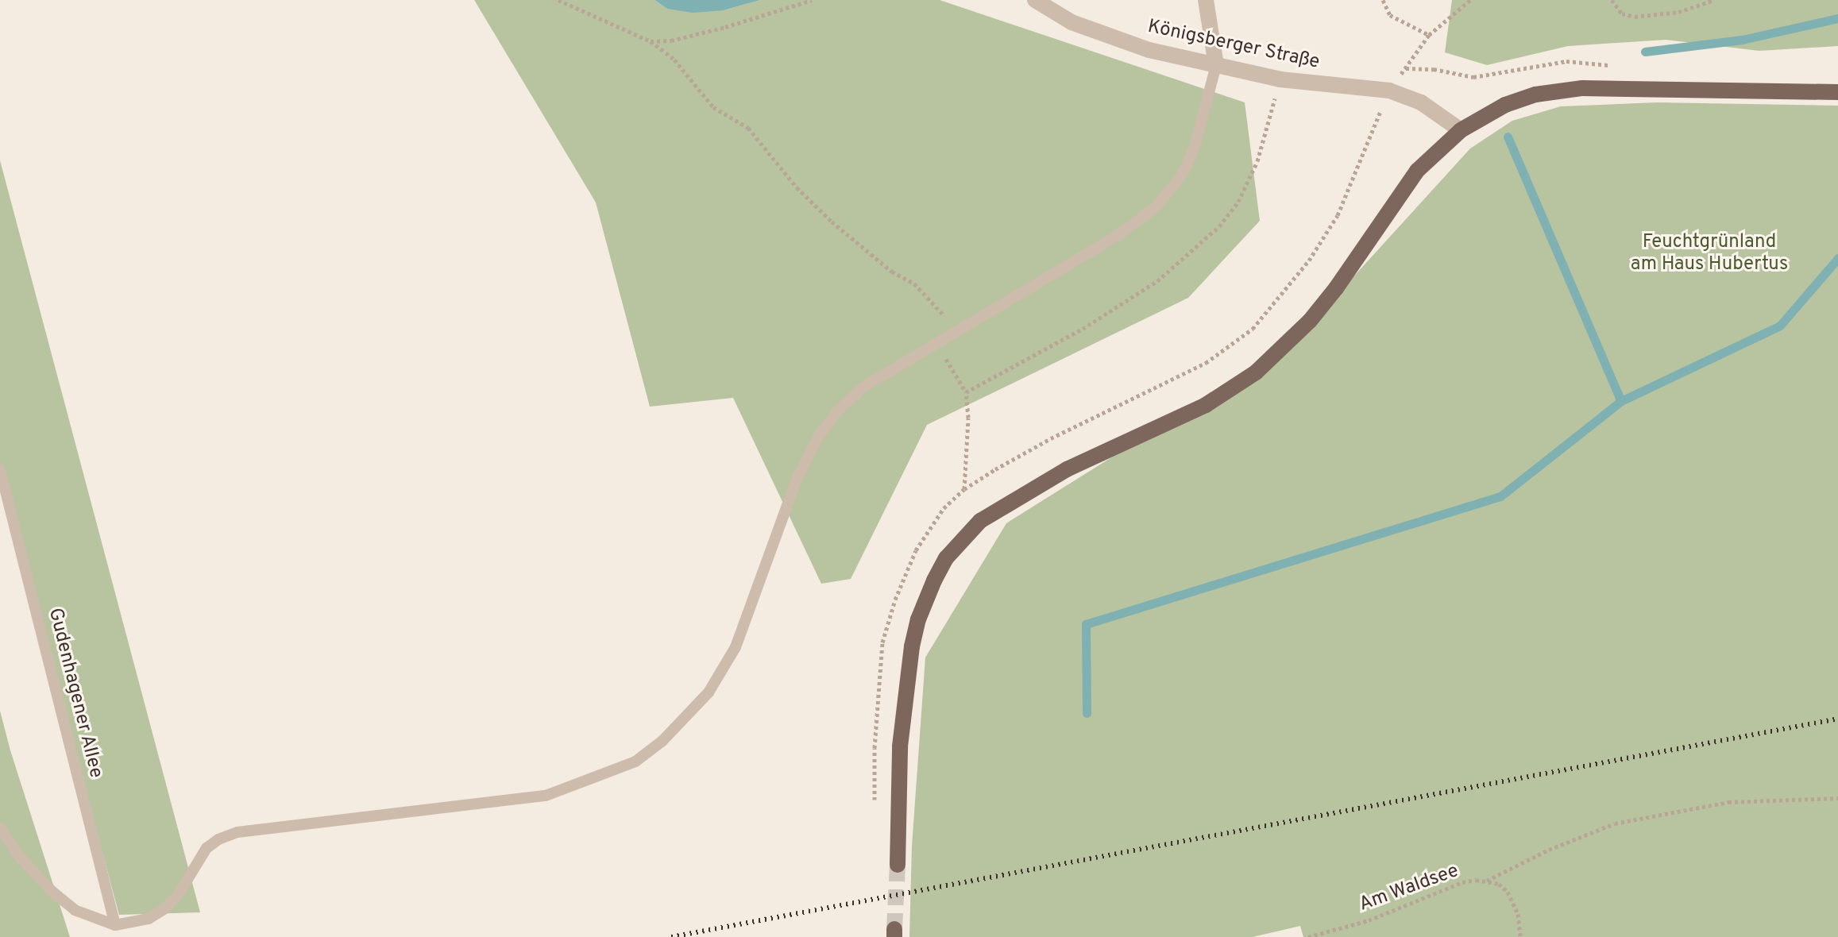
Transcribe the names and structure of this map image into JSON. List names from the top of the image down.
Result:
{
  "streets": {
    "street": ["Königsberger Straße"],
    "lane": ["Gudenhagener Allee"],
    "path": ["Am Waldsee"]
  },
  "parks": ["Feuchtgrünland am Haus Hubertus"]
}
